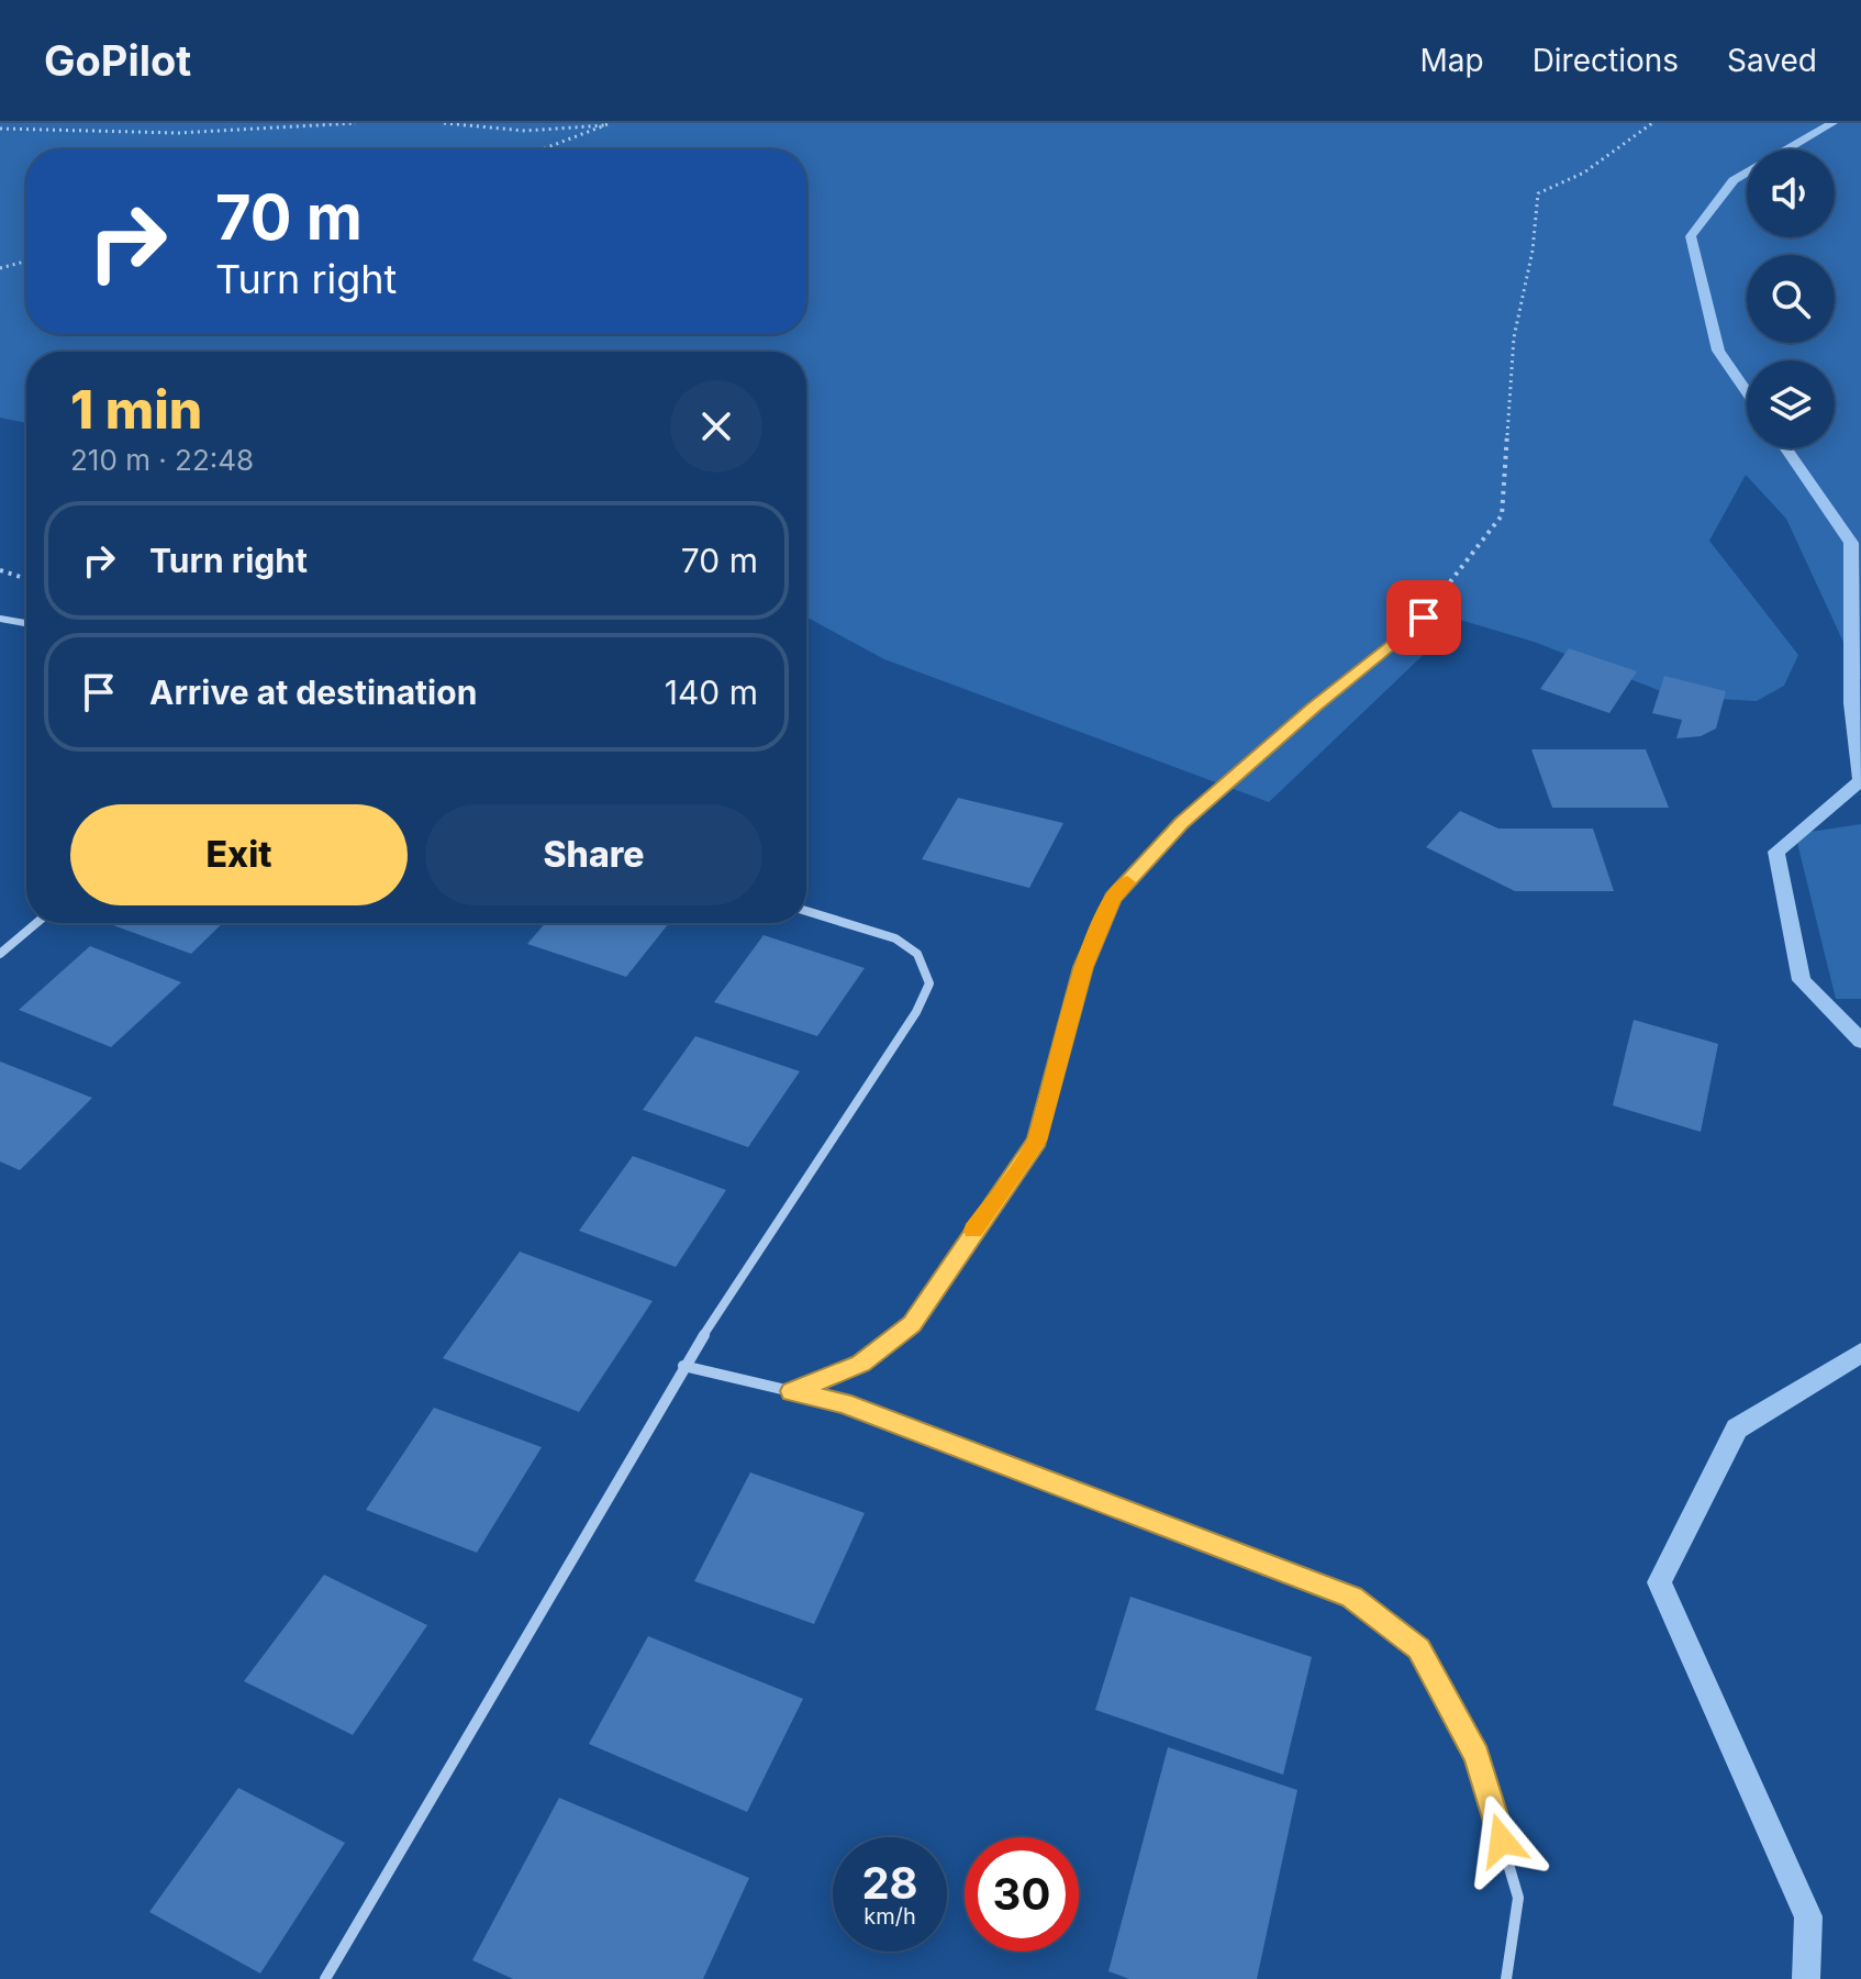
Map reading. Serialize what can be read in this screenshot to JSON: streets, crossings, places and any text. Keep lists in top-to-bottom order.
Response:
{
  "page": {
    "header": "GoPilot",
    "nav": ["Map", "Directions", "Saved"],
    "turn": ["70 m", "Turn right"],
    "heading": ["1 min", "210 m · 22:48"],
    "list": [
      {
        "name": "Turn right",
        "value": "70 m"
      },
      {
        "name": "Arrive at destination",
        "value": "140 m"
      }
    ],
    "buttons": ["Exit", "Share"],
    "speed": "28 km/h",
    "limit": "30"
  }
}
